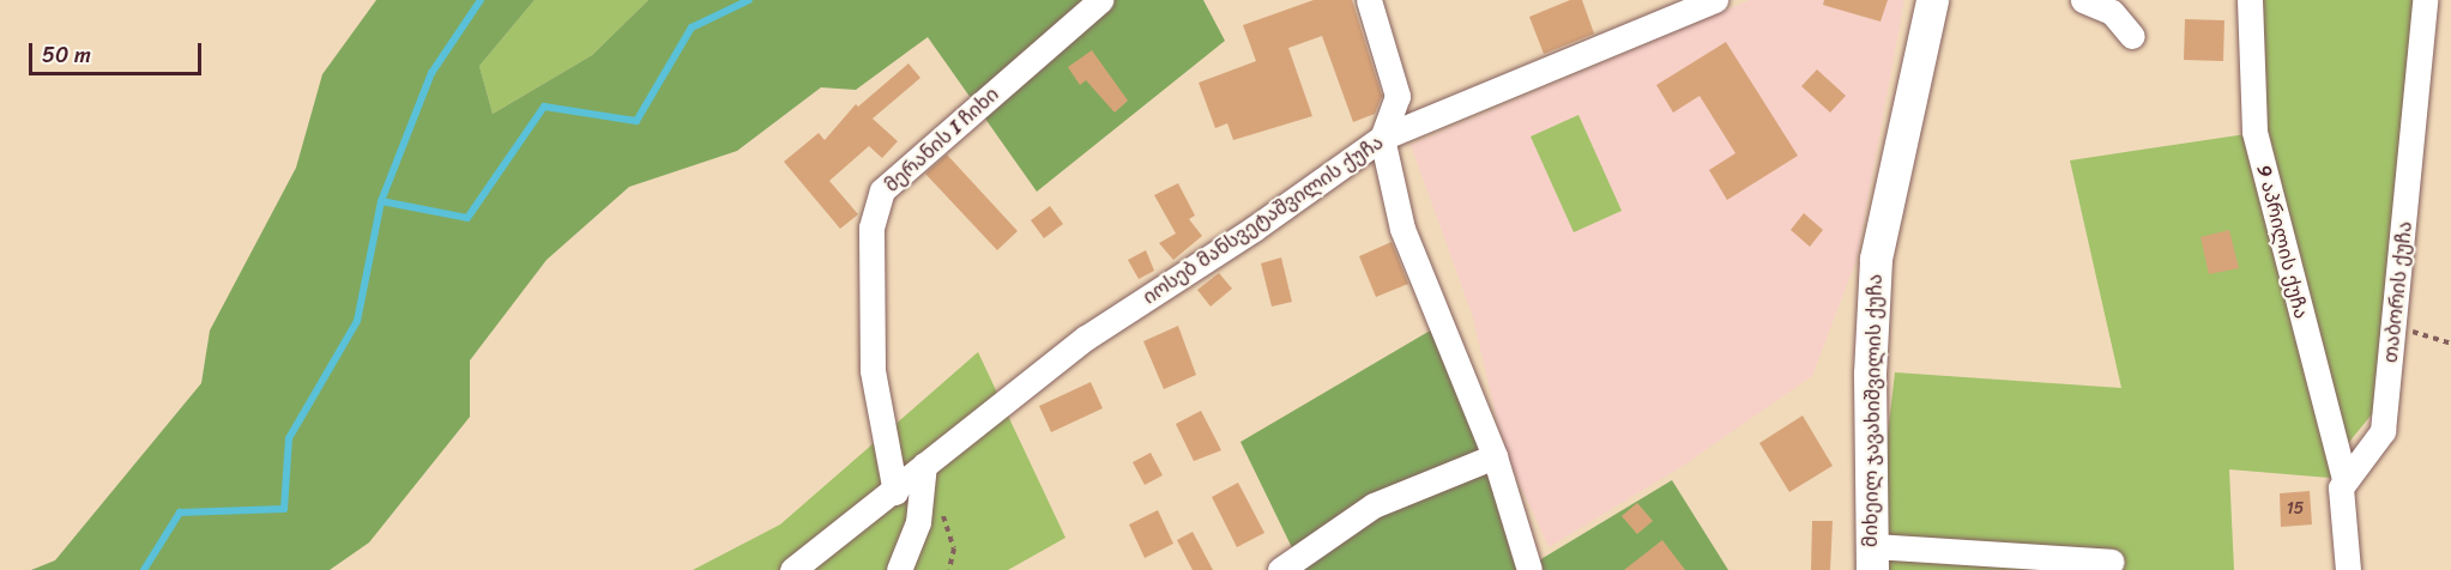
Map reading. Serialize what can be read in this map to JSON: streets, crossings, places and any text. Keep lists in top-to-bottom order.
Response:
{
  "streets": {
    "main road": ["მიხეილ ჯავახიშვილის ქუჩა"],
    "street": [
      "მერანის I ჩიხი",
      "იოსებ მანსვეტაშვილის ქუჩა",
      "9 აპრილის ქუჩა",
      "თაბორის ქუჩა"
    ]
  },
  "crossings": [
    ["მერანის I ჩიხი", "იოსებ მანსვეტაშვილის ქუჩა"],
    ["9 აპრილის ქუჩა", "თაბორის ქუჩა"]
  ],
  "house_numbers": ["15"],
  "scale_bar": "50 m"
}
